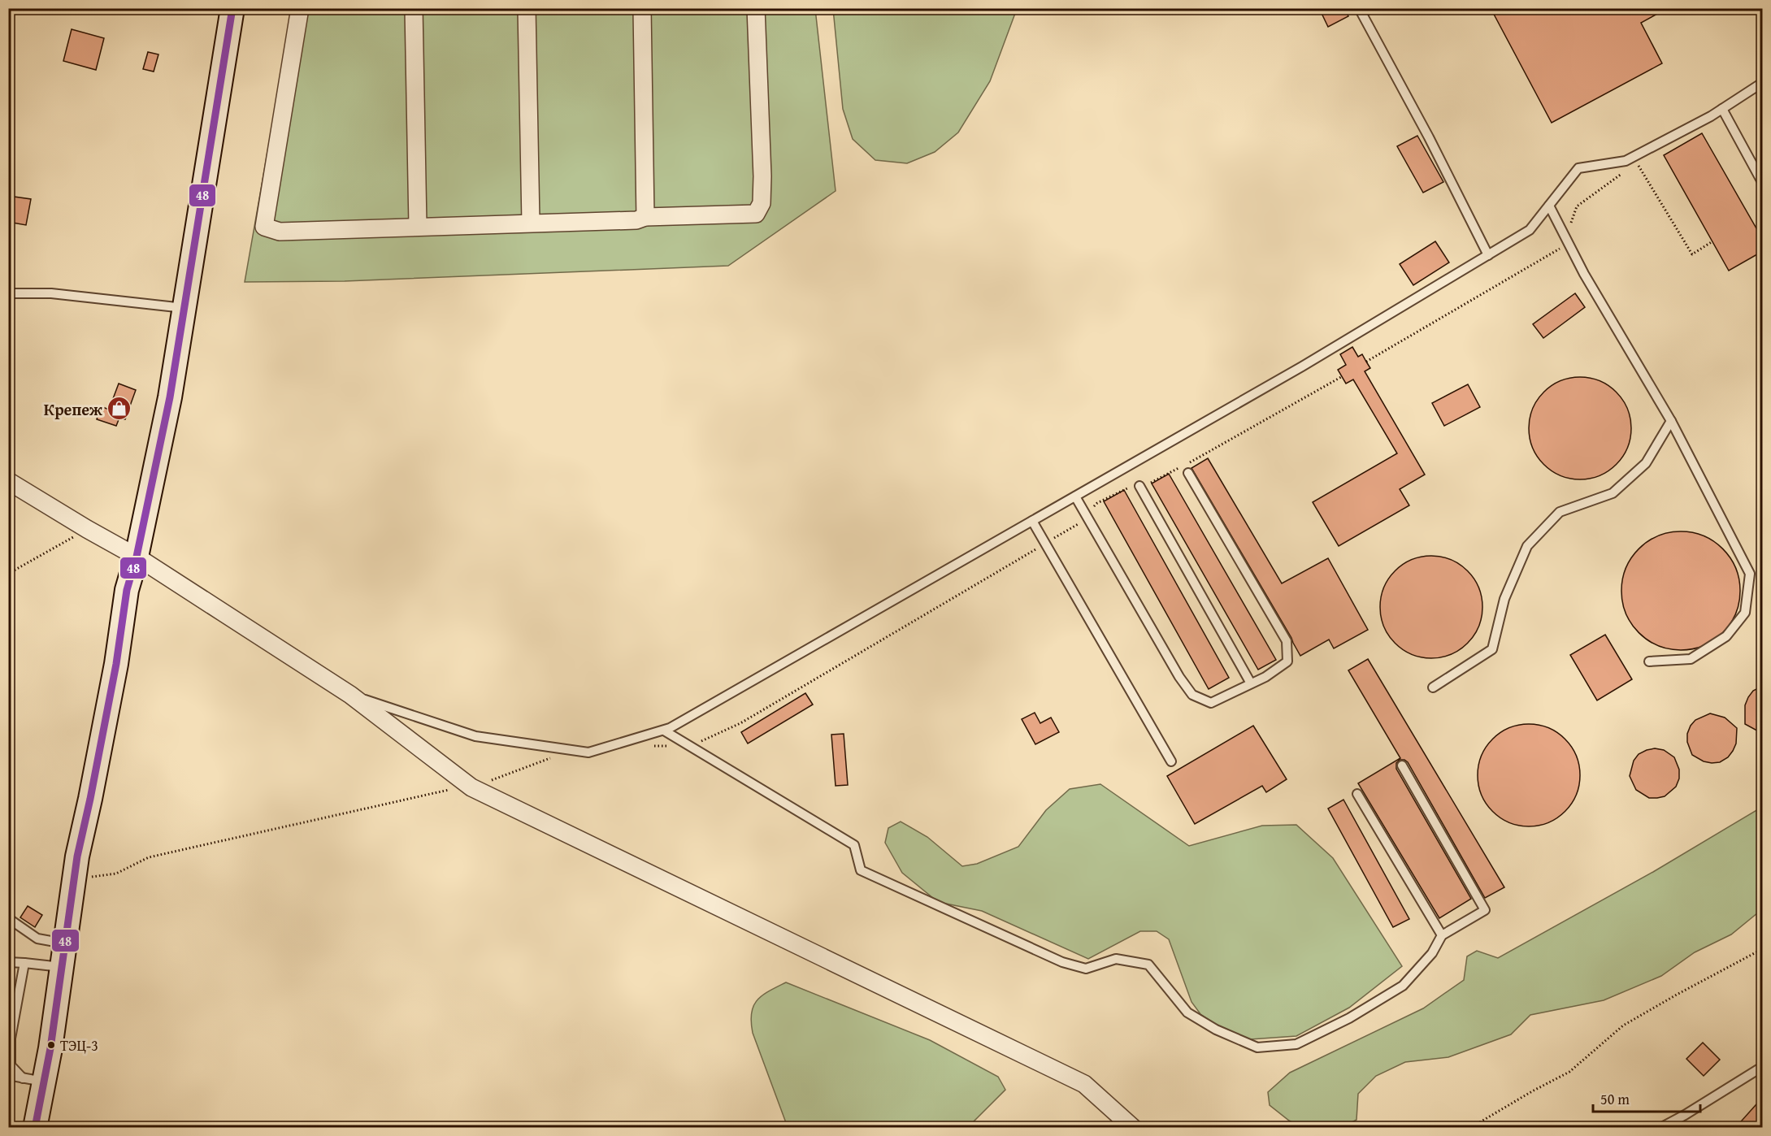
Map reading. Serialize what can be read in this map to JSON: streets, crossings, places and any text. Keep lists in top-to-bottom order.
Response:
{
  "places": {
    "shop": ["Крепеж"],
    "other": ["ТЭЦ-3"]
  },
  "lines": ["transit line 48"],
  "scale_bar": "50 m"
}
